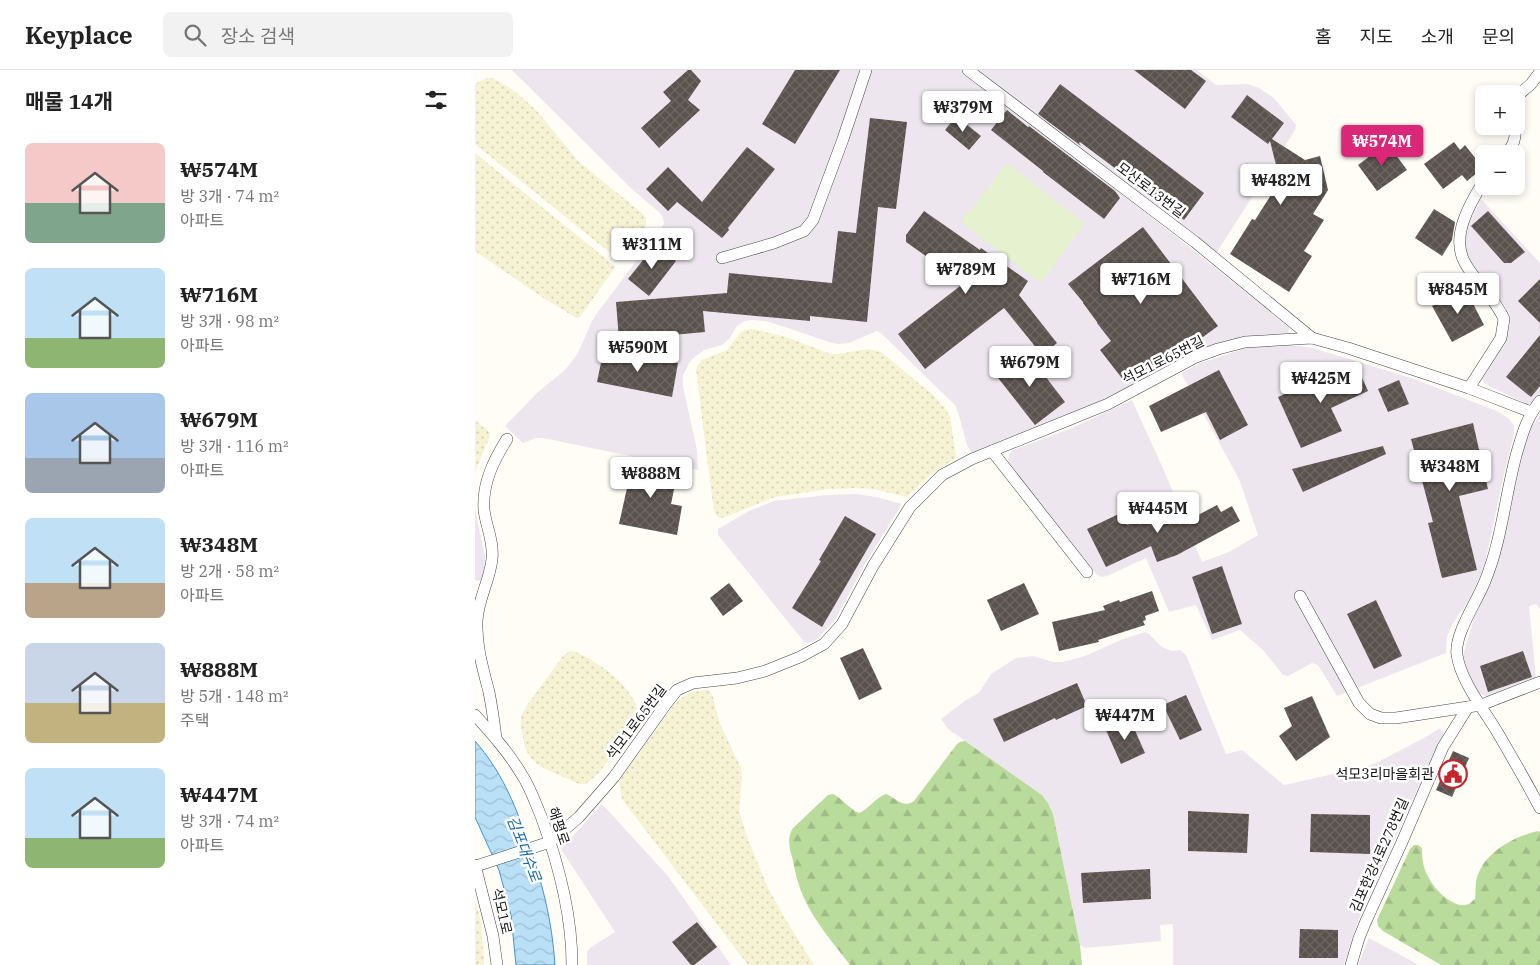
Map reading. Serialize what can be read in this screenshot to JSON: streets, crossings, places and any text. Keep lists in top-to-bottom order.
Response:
{
  "streets": {
    "lane": [
      "모산로13번길",
      "석모1로65번길",
      "해평로",
      "김포한강4로278번길",
      "석모1로"
    ]
  },
  "crossings": [
    ["모산로13번길", "석모1로65번길"],
    ["석모1로65번길", "해평로"],
    ["석모1로65번길", "석모1로"]
  ],
  "water": ["김포대수로"],
  "places": {
    "public building": ["석모3리마을회관"]
  },
  "page": {
    "header": "Keyplace",
    "search": "장소 검색",
    "nav": [
      "홈",
      "지도",
      "소개",
      "문의"
    ],
    "heading": "매물 14개",
    "map_buttons": ["+", "−"],
    "price": [
      "₩379M",
      "₩574M",
      "₩482M",
      "₩311M",
      "₩789M",
      "₩716M",
      "₩845M",
      "₩590M",
      "₩679M",
      "₩425M",
      "₩348M",
      "₩888M",
      "₩445M",
      "₩447M"
    ],
    "list": [
      {
        "name": "₩574M",
        "note": "방 3개 · 74 m² · 아파트"
      },
      {
        "name": "₩716M",
        "note": "방 3개 · 98 m² · 아파트"
      },
      {
        "name": "₩679M",
        "note": "방 3개 · 116 m² · 아파트"
      },
      {
        "name": "₩348M",
        "note": "방 2개 · 58 m² · 아파트"
      },
      {
        "name": "₩888M",
        "note": "방 5개 · 148 m² · 주택"
      },
      {
        "name": "₩447M",
        "note": "방 3개 · 74 m² · 아파트"
      }
    ]
  }
}
